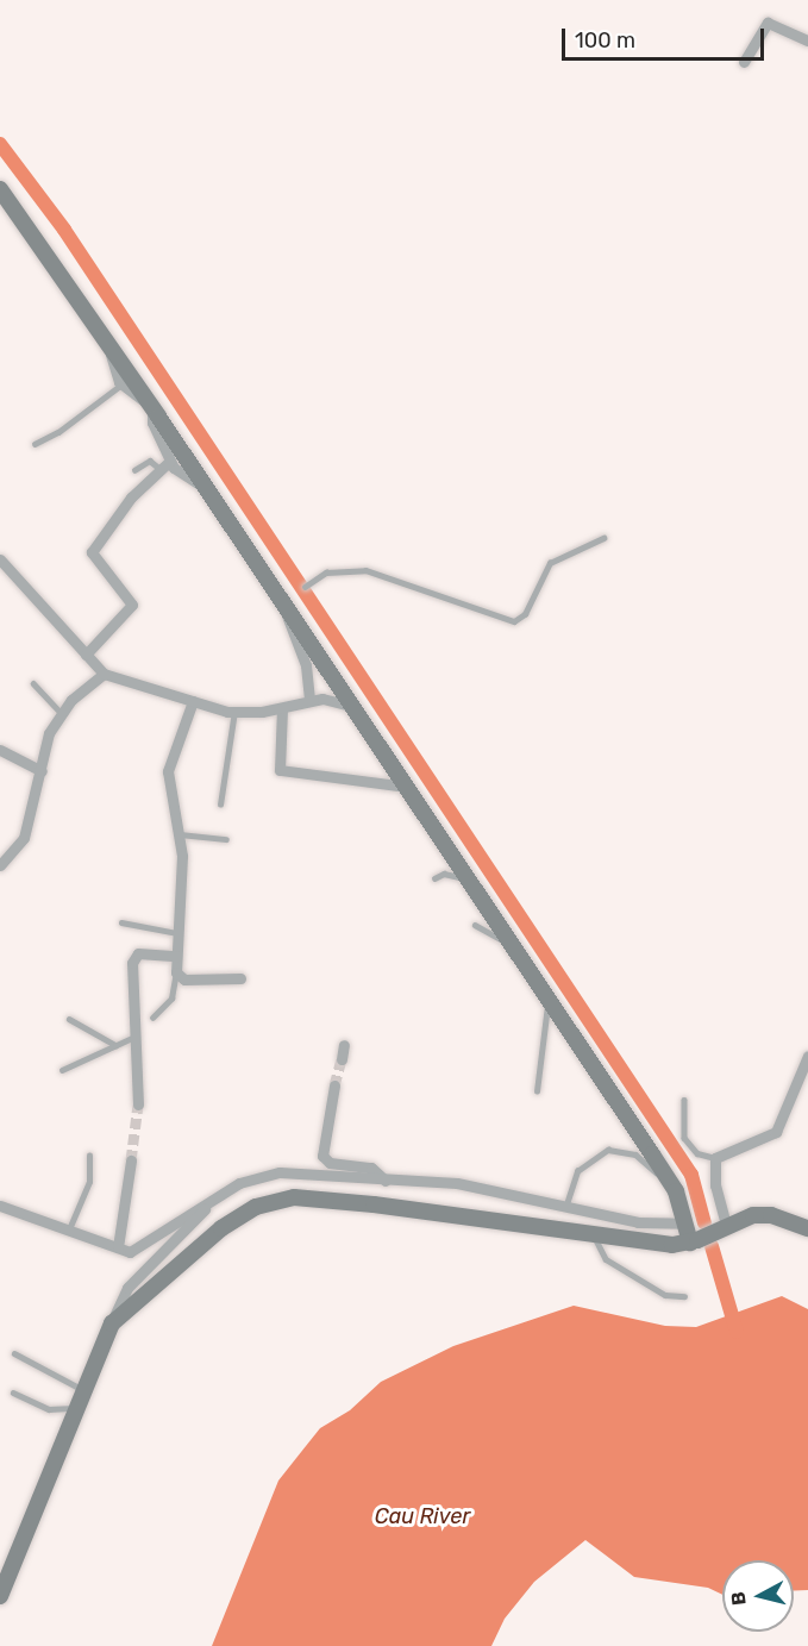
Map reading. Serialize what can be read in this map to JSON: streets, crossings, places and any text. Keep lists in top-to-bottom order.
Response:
{
  "water": ["Cau River"],
  "scale_bar": "100 m",
  "north": "left"
}
